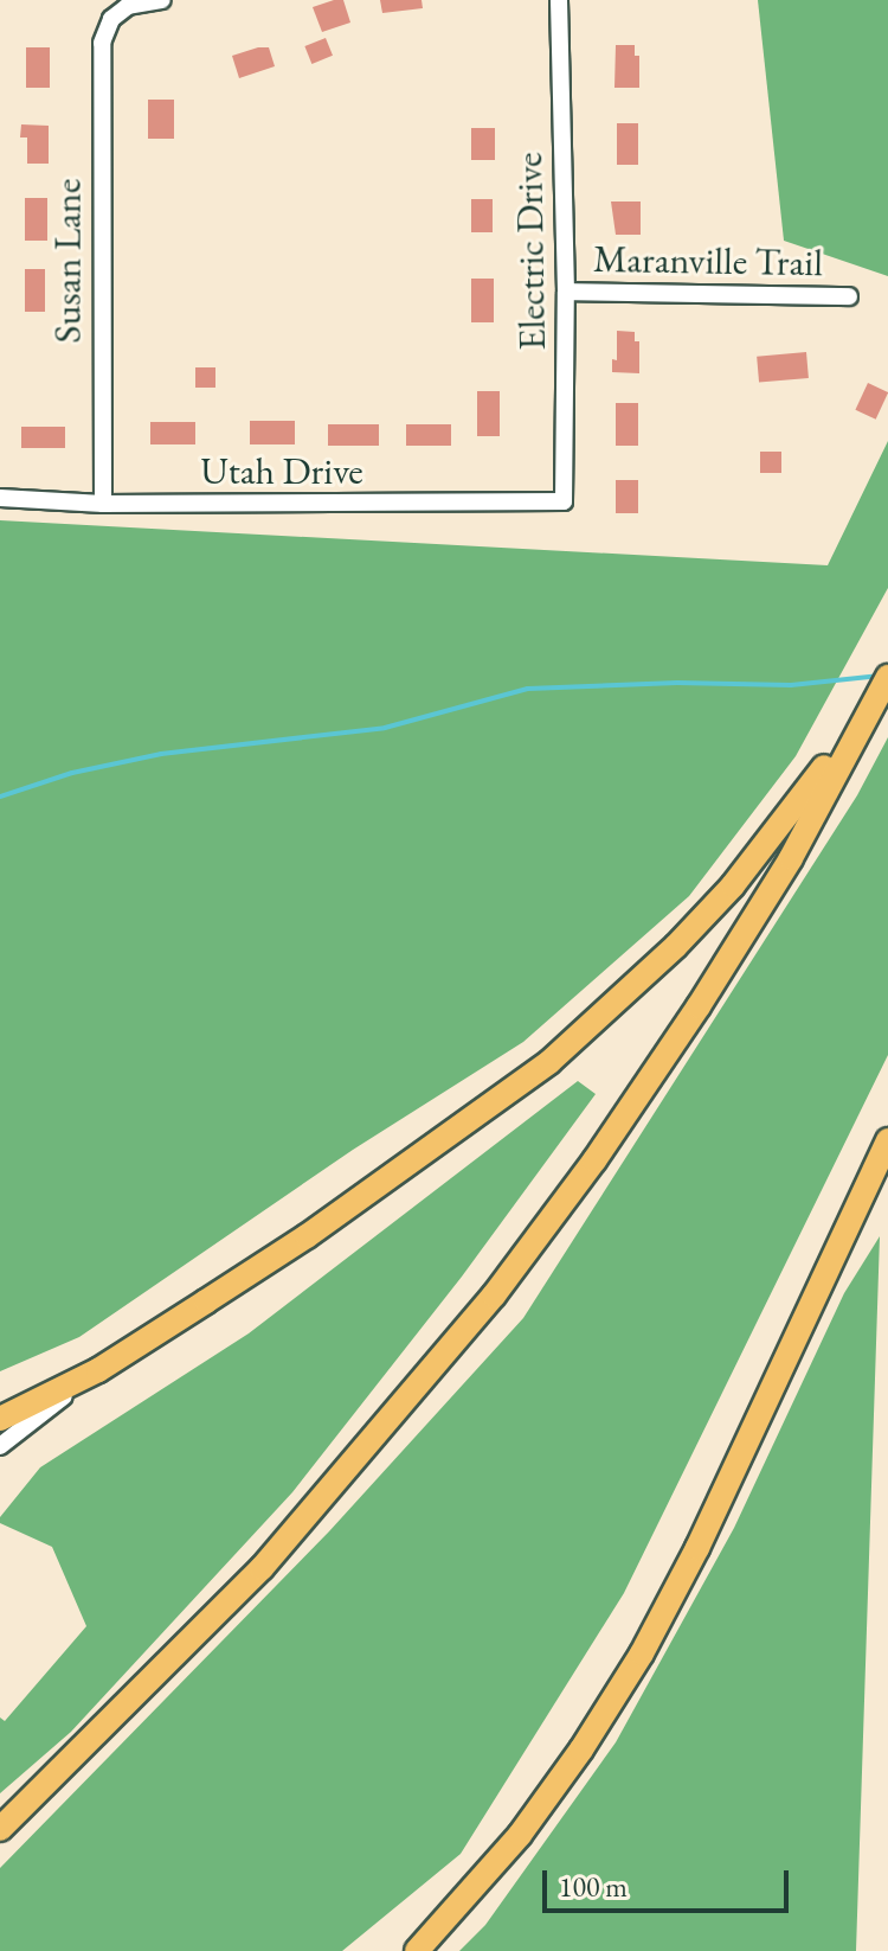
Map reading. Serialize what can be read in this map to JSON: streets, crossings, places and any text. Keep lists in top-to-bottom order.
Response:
{
  "streets": {
    "street": [
      "Electric Drive",
      "Susan Lane",
      "Maranville Trail",
      "Utah Drive"
    ]
  },
  "crossings": [
    ["Electric Drive", "Maranville Trail"],
    ["Electric Drive", "Utah Drive"],
    ["Susan Lane", "Utah Drive"]
  ],
  "scale_bar": "100 m"
}
